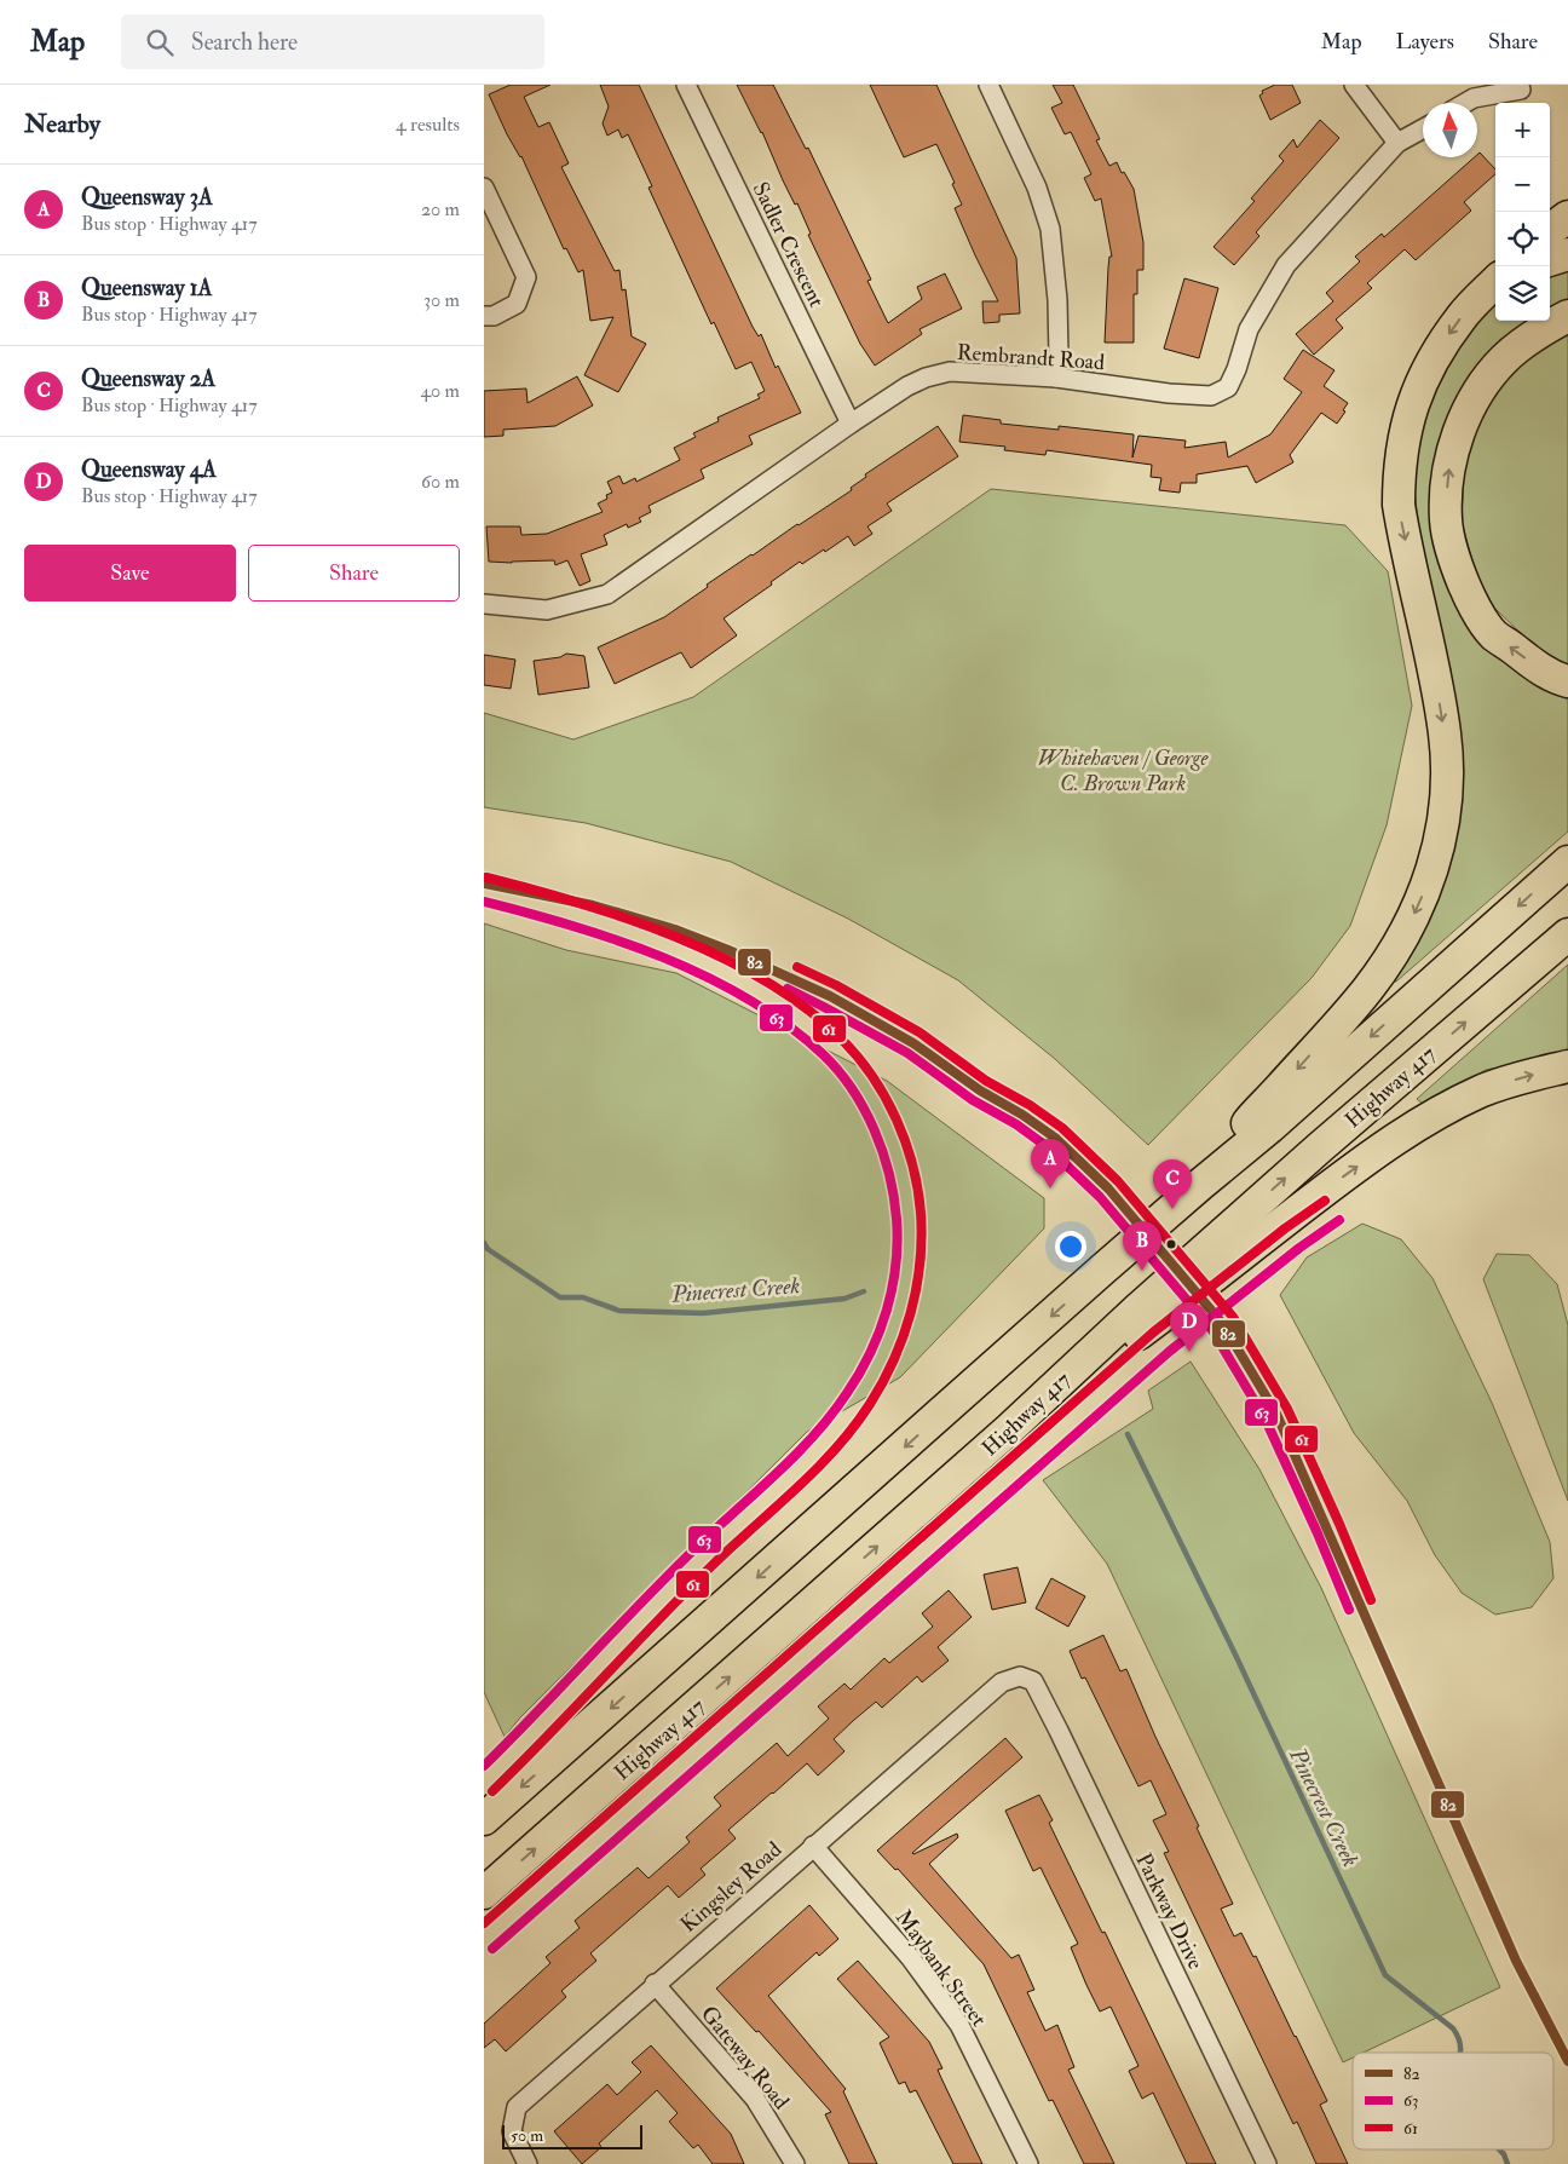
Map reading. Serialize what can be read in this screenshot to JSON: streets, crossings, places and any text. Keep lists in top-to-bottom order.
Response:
{
  "streets": {
    "highway": ["Highway 417"],
    "street": [
      "Sadler Crescent",
      "Rembrandt Road",
      "Kingsley Road",
      "Parkway Drive",
      "Maybank Street",
      "Gateway Road"
    ]
  },
  "crossings": [
    ["Sadler Crescent", "Rembrandt Road"],
    ["Kingsley Road", "Parkway Drive"],
    ["Kingsley Road", "Maybank Street"],
    ["Kingsley Road", "Gateway Road"]
  ],
  "water": ["Pinecrest Creek"],
  "parks": ["Whitehaven / George C. Brown Park"],
  "lines": ["transit line 61", "transit line 82", "transit line 63"],
  "legend": ["82", "63", "61"],
  "scale_bar": "50 m",
  "north": "top",
  "page": {
    "header": "Map",
    "search": "Search here",
    "nav": ["Map", "Layers", "Share"],
    "heading": ["Nearby", "4 results"],
    "map_buttons": ["+", "−"],
    "list": [
      {
        "mark": "A",
        "name": "Queensway 3A",
        "note": "Bus stop · Highway 417",
        "value": "20 m"
      },
      {
        "mark": "B",
        "name": "Queensway 1A",
        "note": "Bus stop · Highway 417",
        "value": "30 m"
      },
      {
        "mark": "C",
        "name": "Queensway 2A",
        "note": "Bus stop · Highway 417",
        "value": "40 m"
      },
      {
        "mark": "D",
        "name": "Queensway 4A",
        "note": "Bus stop · Highway 417",
        "value": "60 m"
      }
    ],
    "buttons": ["Save", "Share"],
    "pins": [
      "A",
      "C",
      "B",
      "D"
    ],
    "scale": "50 m"
  }
}
